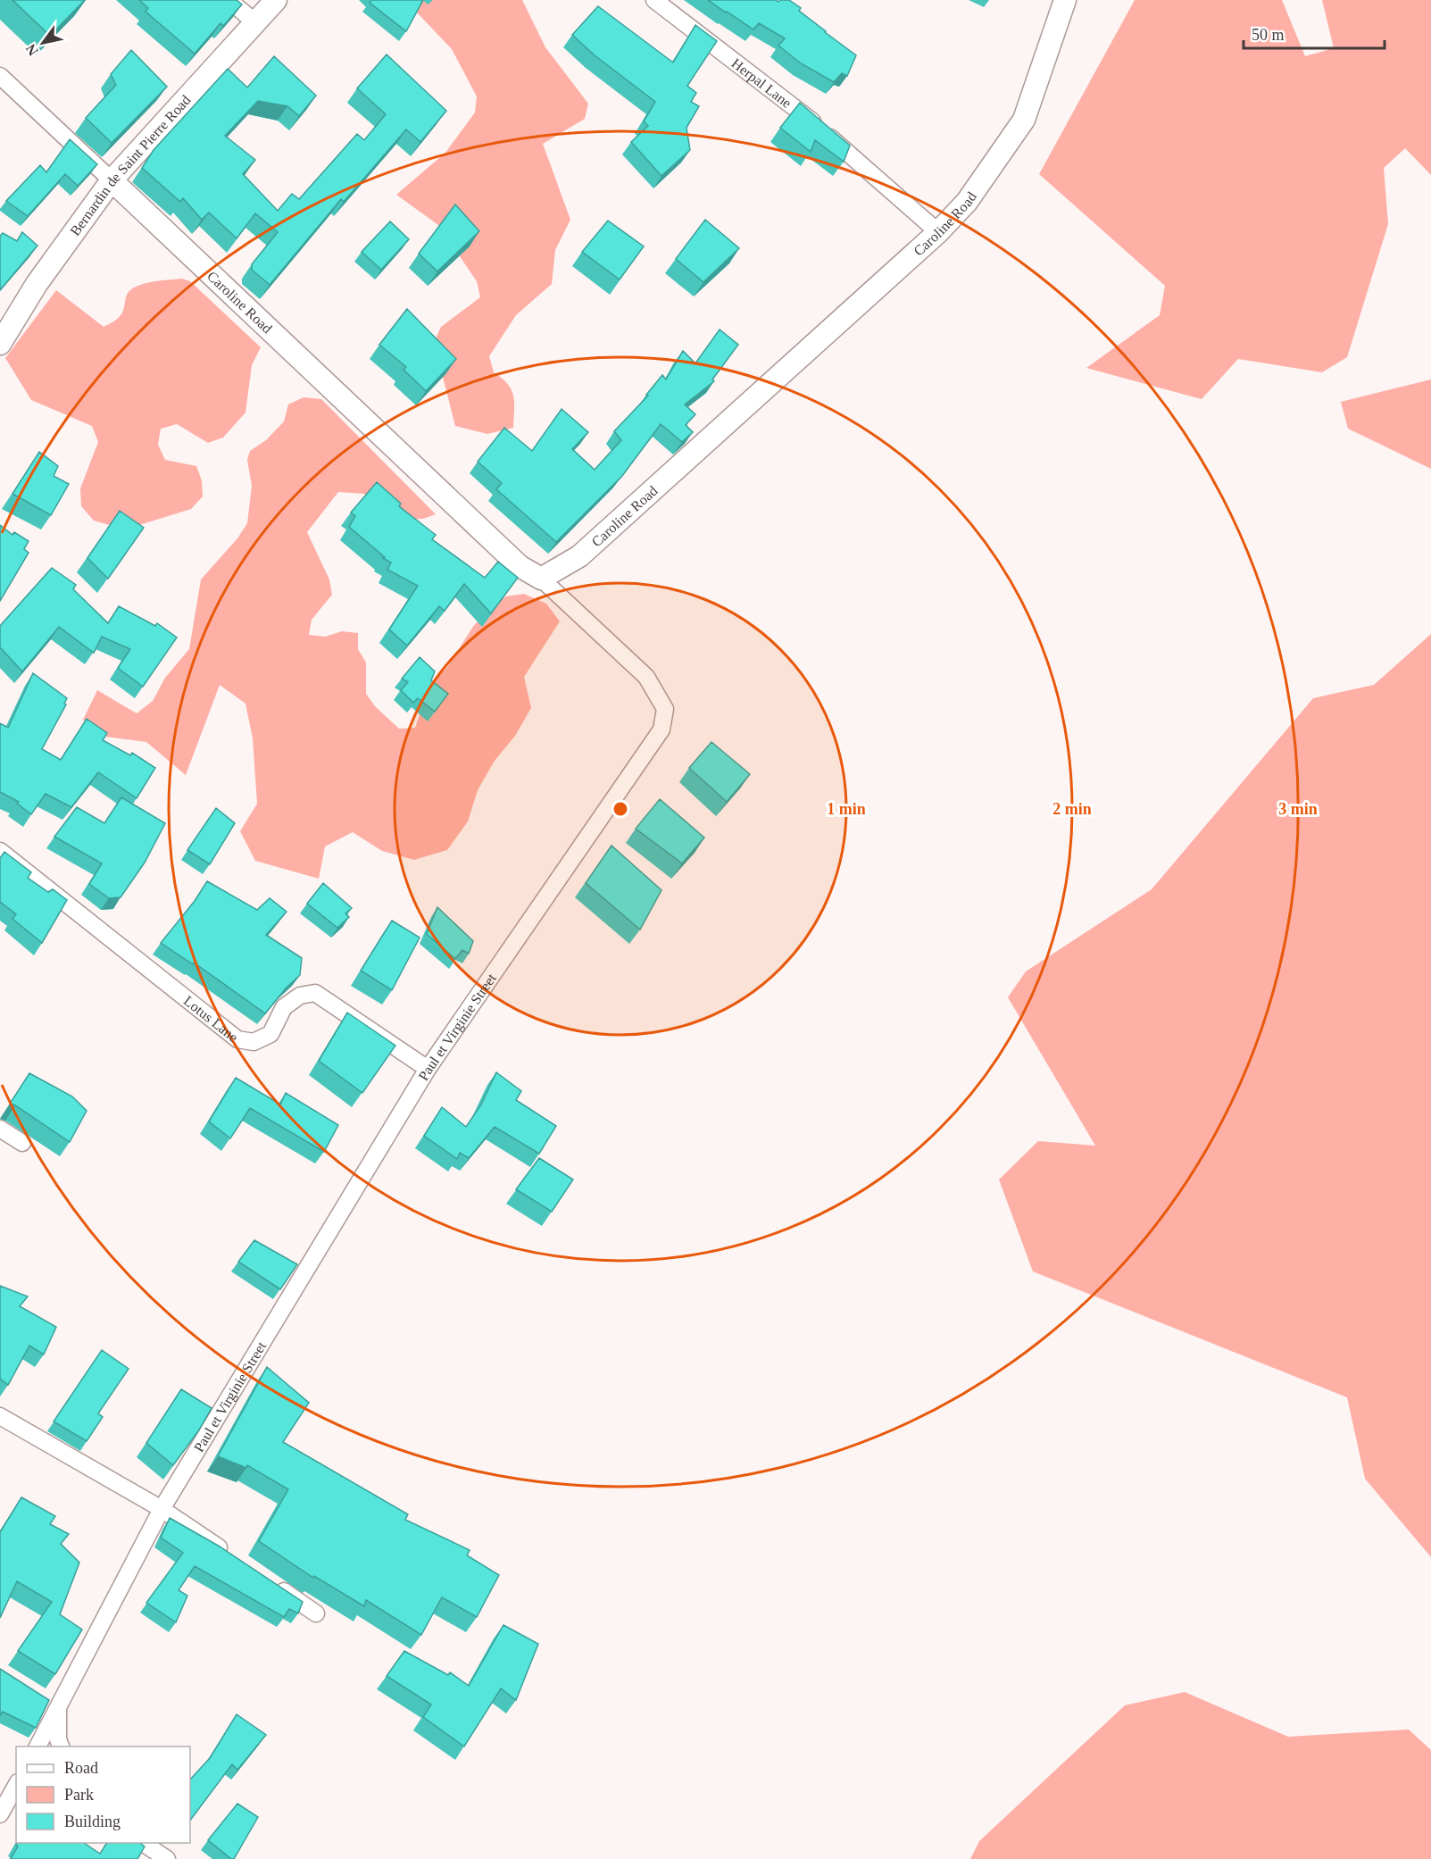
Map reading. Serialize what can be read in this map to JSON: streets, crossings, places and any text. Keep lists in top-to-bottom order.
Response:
{
  "streets": {
    "main road": ["Bernardin de Saint Pierre Road", "Caroline Road"],
    "street": ["Herpal Lane", "Lotus Lane", "Paul et Virginie Street"]
  },
  "crossings": [
    ["Herpal Lane", "Caroline Road"],
    ["Bernardin de Saint Pierre Road", "Caroline Road"],
    ["Caroline Road", "Paul et Virginie Street"],
    ["Lotus Lane", "Paul et Virginie Street"]
  ],
  "legend": ["Road", "Park", "Building"],
  "scale_bar": "50 m",
  "north": "bottom left",
  "rings": ["1 min", "2 min", "3 min"]
}
